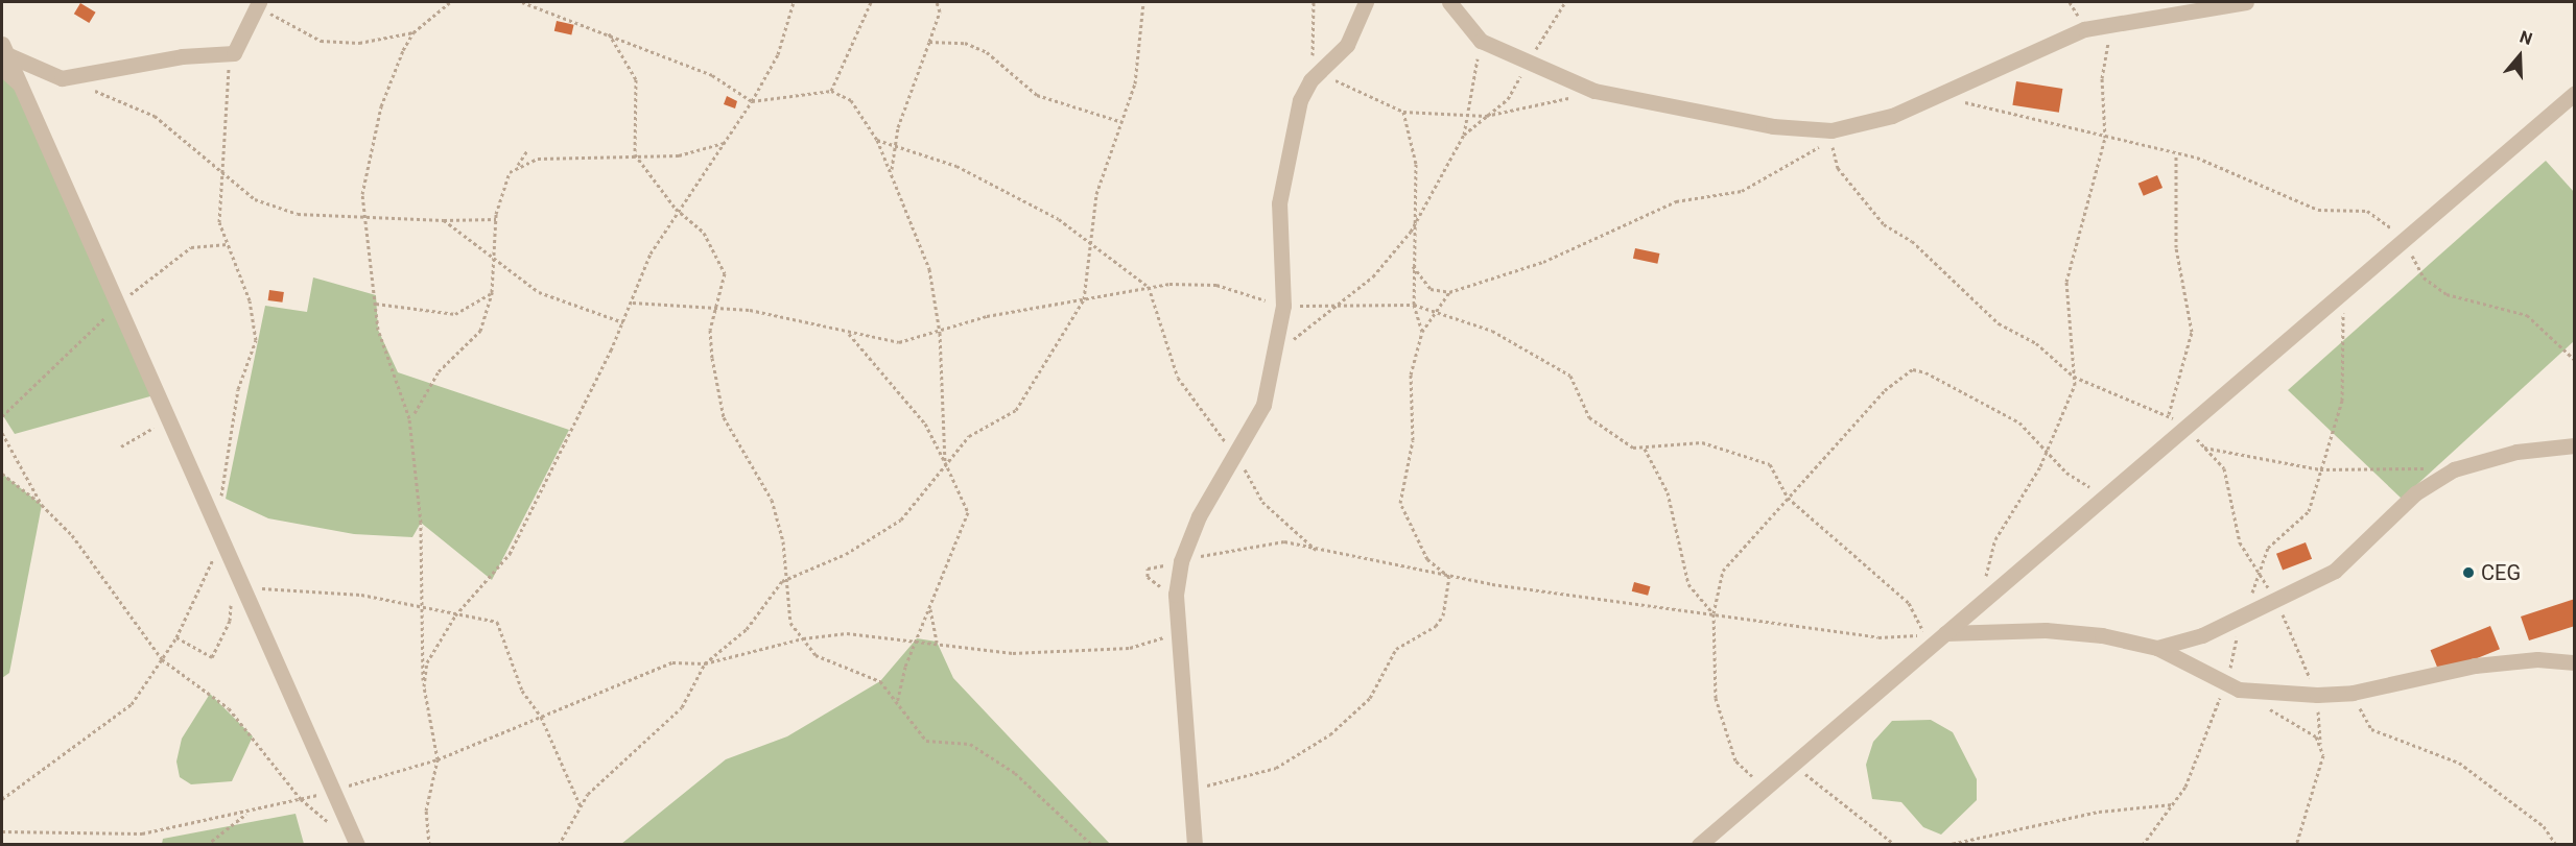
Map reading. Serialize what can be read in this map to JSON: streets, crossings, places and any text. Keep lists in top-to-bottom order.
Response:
{
  "places": ["CEG"],
  "north": "top"
}
